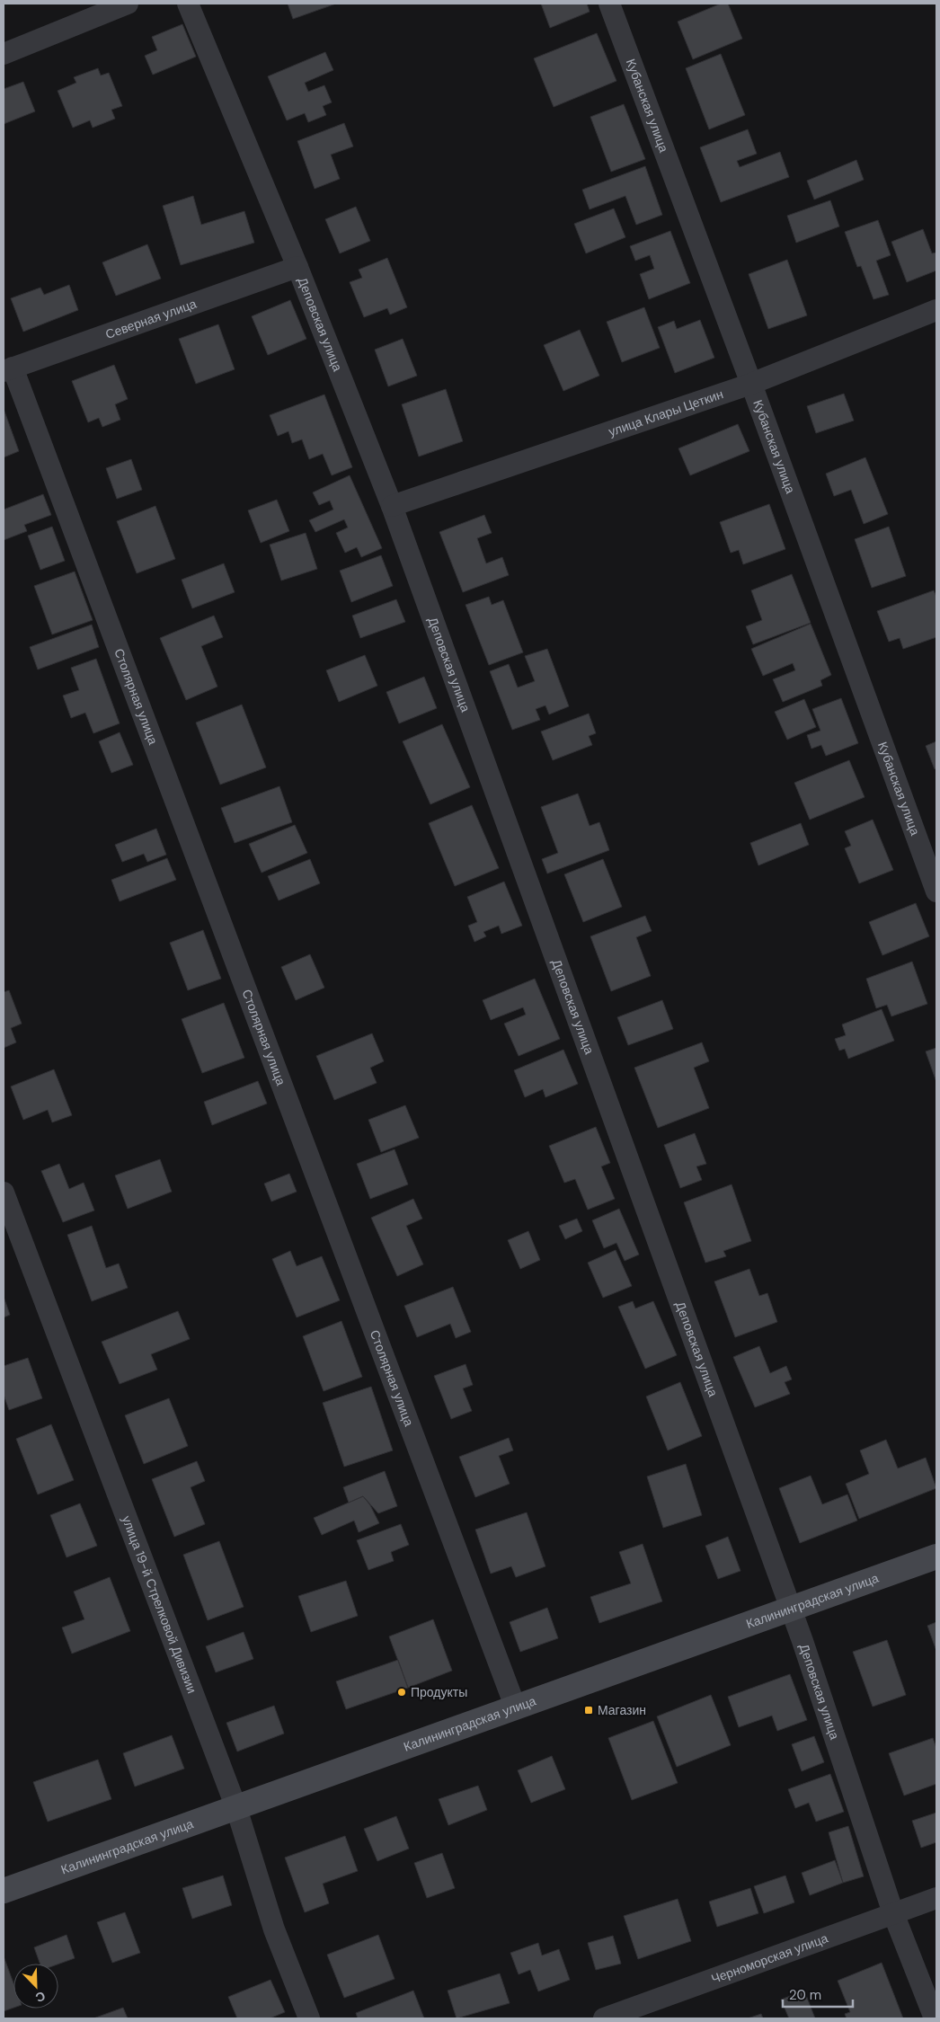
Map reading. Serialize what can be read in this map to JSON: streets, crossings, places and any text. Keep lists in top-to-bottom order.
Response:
{
  "streets": {
    "main road": ["Калининградская улица"],
    "street": [
      "Кубанская улица",
      "Северная улица",
      "Деповская улица",
      "улица Клары Цеткин",
      "Столярная улица",
      "улица 19-й Стрелковой Дивизии",
      "Черноморская улица"
    ]
  },
  "crossings": [
    ["Кубанская улица", "улица Клары Цеткин"],
    ["Северная улица", "Деповская улица"],
    ["Северная улица", "Столярная улица"],
    ["Деповская улица", "улица Клары Цеткин"],
    ["Деповская улица", "Калининградская улица"],
    ["Деповская улица", "Черноморская улица"],
    ["Столярная улица", "Калининградская улица"],
    ["Калининградская улица", "улица 19-й Стрелковой Дивизии"]
  ],
  "places": {
    "other": ["Продукты"],
    "transit": ["Магазин"]
  },
  "scale_bar": "20 m",
  "north": "bottom right"
}
